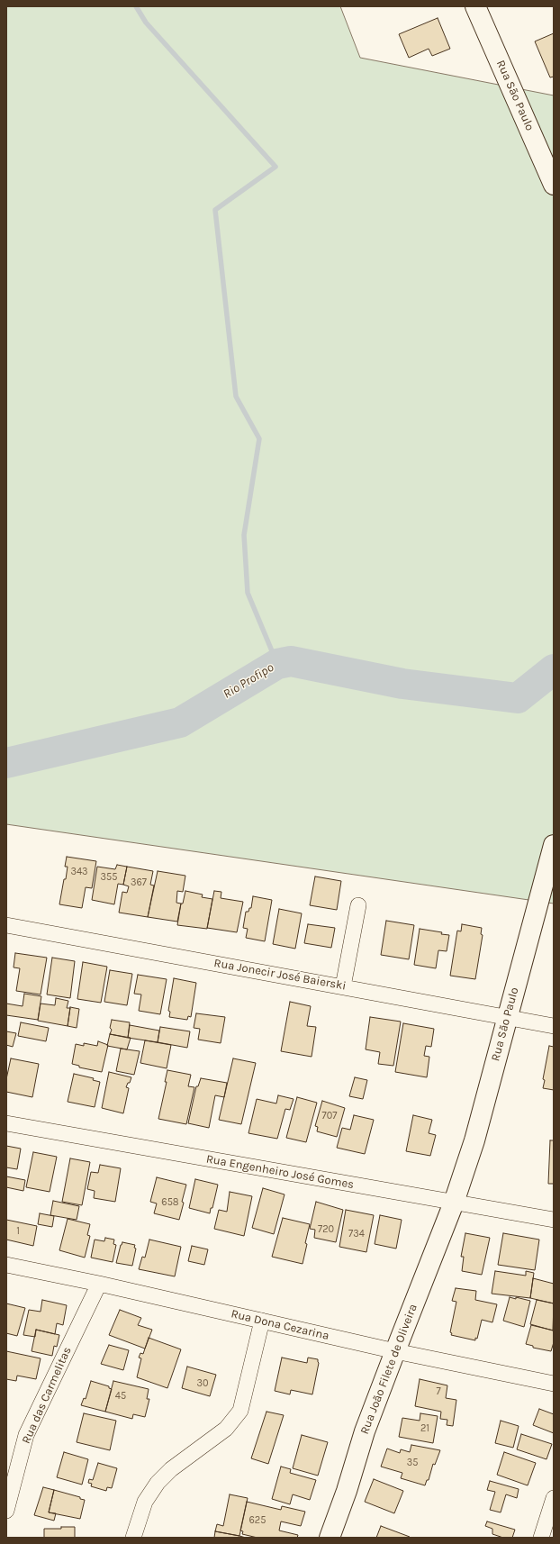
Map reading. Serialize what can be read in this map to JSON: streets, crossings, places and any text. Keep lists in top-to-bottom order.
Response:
{
  "streets": {
    "main road": ["Rua São Paulo", "Rua João Filete de Oliveira"],
    "street": [
      "Rua Jonecir José Baierski",
      "Rua Engenheiro José Gomes",
      "Rua Dona Cezarina",
      "Rua das Carmelitas"
    ]
  },
  "crossings": [
    ["Rua São Paulo", "Rua Jonecir José Baierski"],
    ["Rua São Paulo", "Rua Engenheiro José Gomes"],
    ["Rua São Paulo", "Rua João Filete de Oliveira"],
    ["Rua Engenheiro José Gomes", "Rua João Filete de Oliveira"],
    ["Rua Dona Cezarina", "Rua João Filete de Oliveira"],
    ["Rua Dona Cezarina", "Rua das Carmelitas"]
  ],
  "water": ["Rio Profipo"],
  "house_numbers": [
    "343",
    "355",
    "367",
    "707",
    "658",
    "720",
    "1",
    "734",
    "30",
    "7",
    "45",
    "21",
    "35",
    "625"
  ]
}
